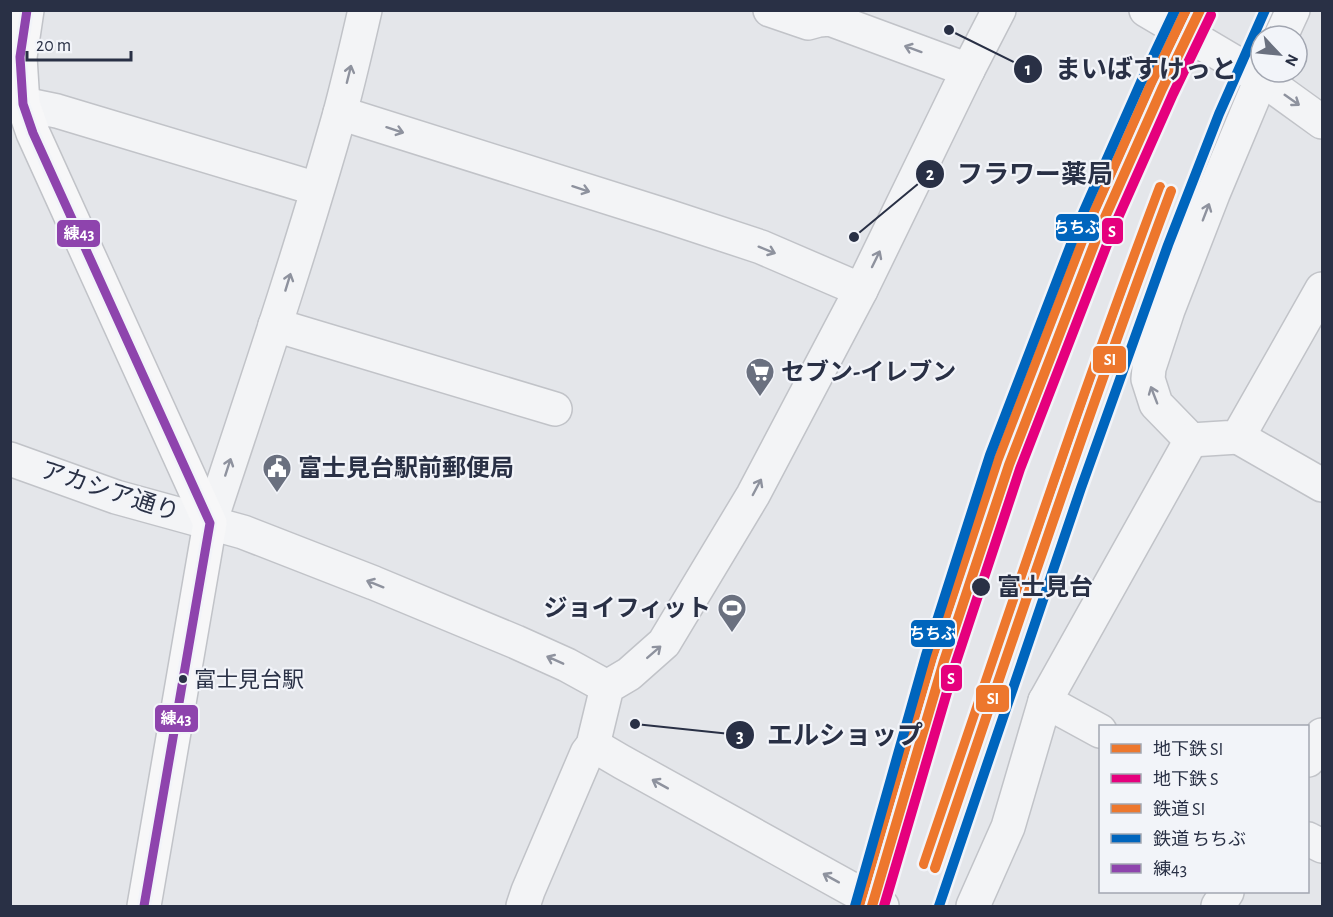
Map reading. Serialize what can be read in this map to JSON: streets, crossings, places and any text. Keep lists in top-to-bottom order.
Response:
{
  "streets": {
    "street": ["アカシア通り"]
  },
  "places": {
    "other": [
      "まいばすけっと",
      "フラワー薬局",
      "富士見台",
      "富士見台駅",
      "エルショップ"
    ],
    "supermarket": ["セブン-イレブン"],
    "public building": ["富士見台駅前郵便局"],
    "sports": ["ジョイフィット"]
  },
  "lines": [
    "metro line SI",
    "rail line SI",
    "rail line ちちぶ",
    "transit line 練43",
    "metro line S"
  ],
  "legend": [
    "地下鉄 SI",
    "地下鉄 S",
    "鉄道 SI",
    "鉄道 ちちぶ",
    "練43"
  ],
  "scale_bar": "20 m",
  "north": "bottom right"
}
